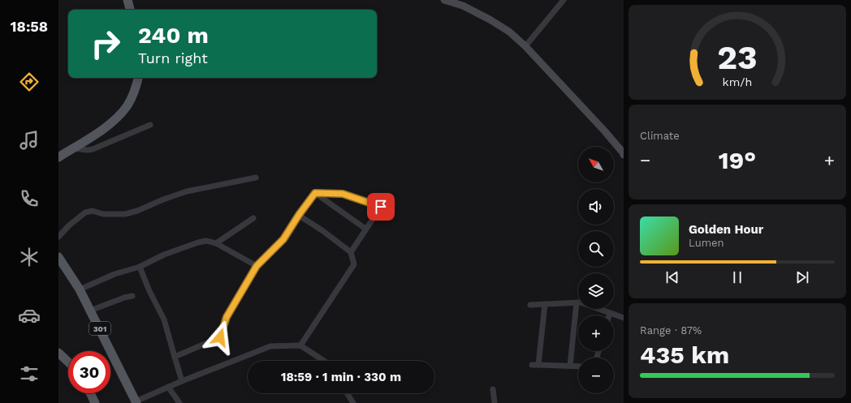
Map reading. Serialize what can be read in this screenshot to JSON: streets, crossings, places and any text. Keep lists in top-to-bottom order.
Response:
{
  "streets": {
    "main road": ["301"]
  },
  "north": "top left",
  "page": {
    "tabs": "18:58",
    "turn": ["240 m", "Turn right"],
    "tile": [
      "Climate",
      ["Range · 87%", "435 km"]
    ],
    "map_buttons": ["+", "−"],
    "heat": ["−", "19°", "+"],
    "song": ["Golden Hour", "Lumen"],
    "limit": "30",
    "trip": "18:59 · 1 min · 330 m",
    "gauge": ["23", "km/h"]
  }
}
